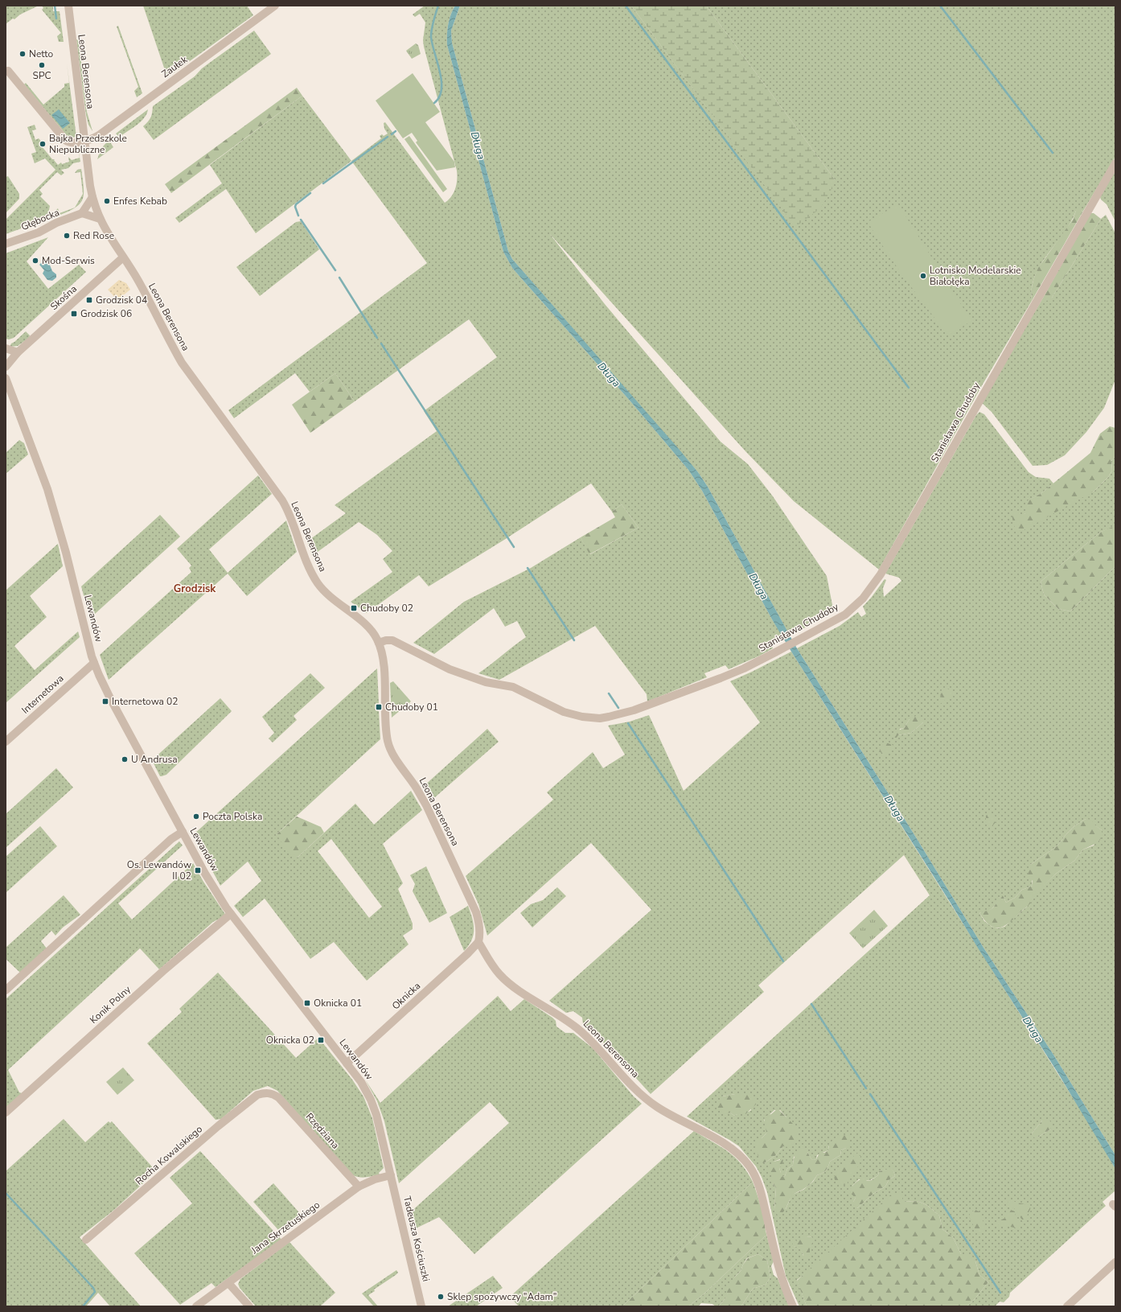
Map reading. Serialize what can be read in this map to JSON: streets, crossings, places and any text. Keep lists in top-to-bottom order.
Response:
{
  "streets": {
    "street": [
      "Zaułek",
      "Leona Berensona",
      "Głębocka",
      "Skośna",
      "Stanisława Chudoby",
      "Lewandów",
      "Internetowa",
      "Oknicka",
      "Konik Polny",
      "Rzędziana",
      "Rocha Kowalskiego",
      "Jana Skrzetuskiego",
      "Tadeusza Kościuszki"
    ]
  },
  "crossings": [
    ["Zaułek", "Leona Berensona"],
    ["Leona Berensona", "Skośna"],
    ["Leona Berensona", "Stanisława Chudoby"],
    ["Leona Berensona", "Oknicka"],
    ["Lewandów", "Internetowa"],
    ["Lewandów", "Oknicka"],
    ["Lewandów", "Konik Polny"],
    ["Lewandów", "Jana Skrzetuskiego"],
    ["Lewandów", "Tadeusza Kościuszki"],
    ["Rzędziana", "Rocha Kowalskiego"],
    ["Rzędziana", "Jana Skrzetuskiego"],
    ["Jana Skrzetuskiego", "Tadeusza Kościuszki"]
  ],
  "districts": ["Grodzisk"],
  "water": ["Długa"],
  "places": {
    "other": [
      "Netto",
      "SPC",
      "Bajka Przedszkole Niepubliczne",
      "Enfes Kebab",
      "Red Rose",
      "Mod-Serwis",
      "Lotnisko Modelarskie Białołęka",
      "U Andrusa",
      "Poczta Polska",
      "Sklep spożywczy \"Adam\""
    ],
    "transit": [
      "Grodzisk 04",
      "Grodzisk 06",
      "Chudoby 02",
      "Internetowa 02",
      "Chudoby 01",
      "Os. Lewandów II 02",
      "Oknicka 01",
      "Oknicka 02"
    ]
  }
}
